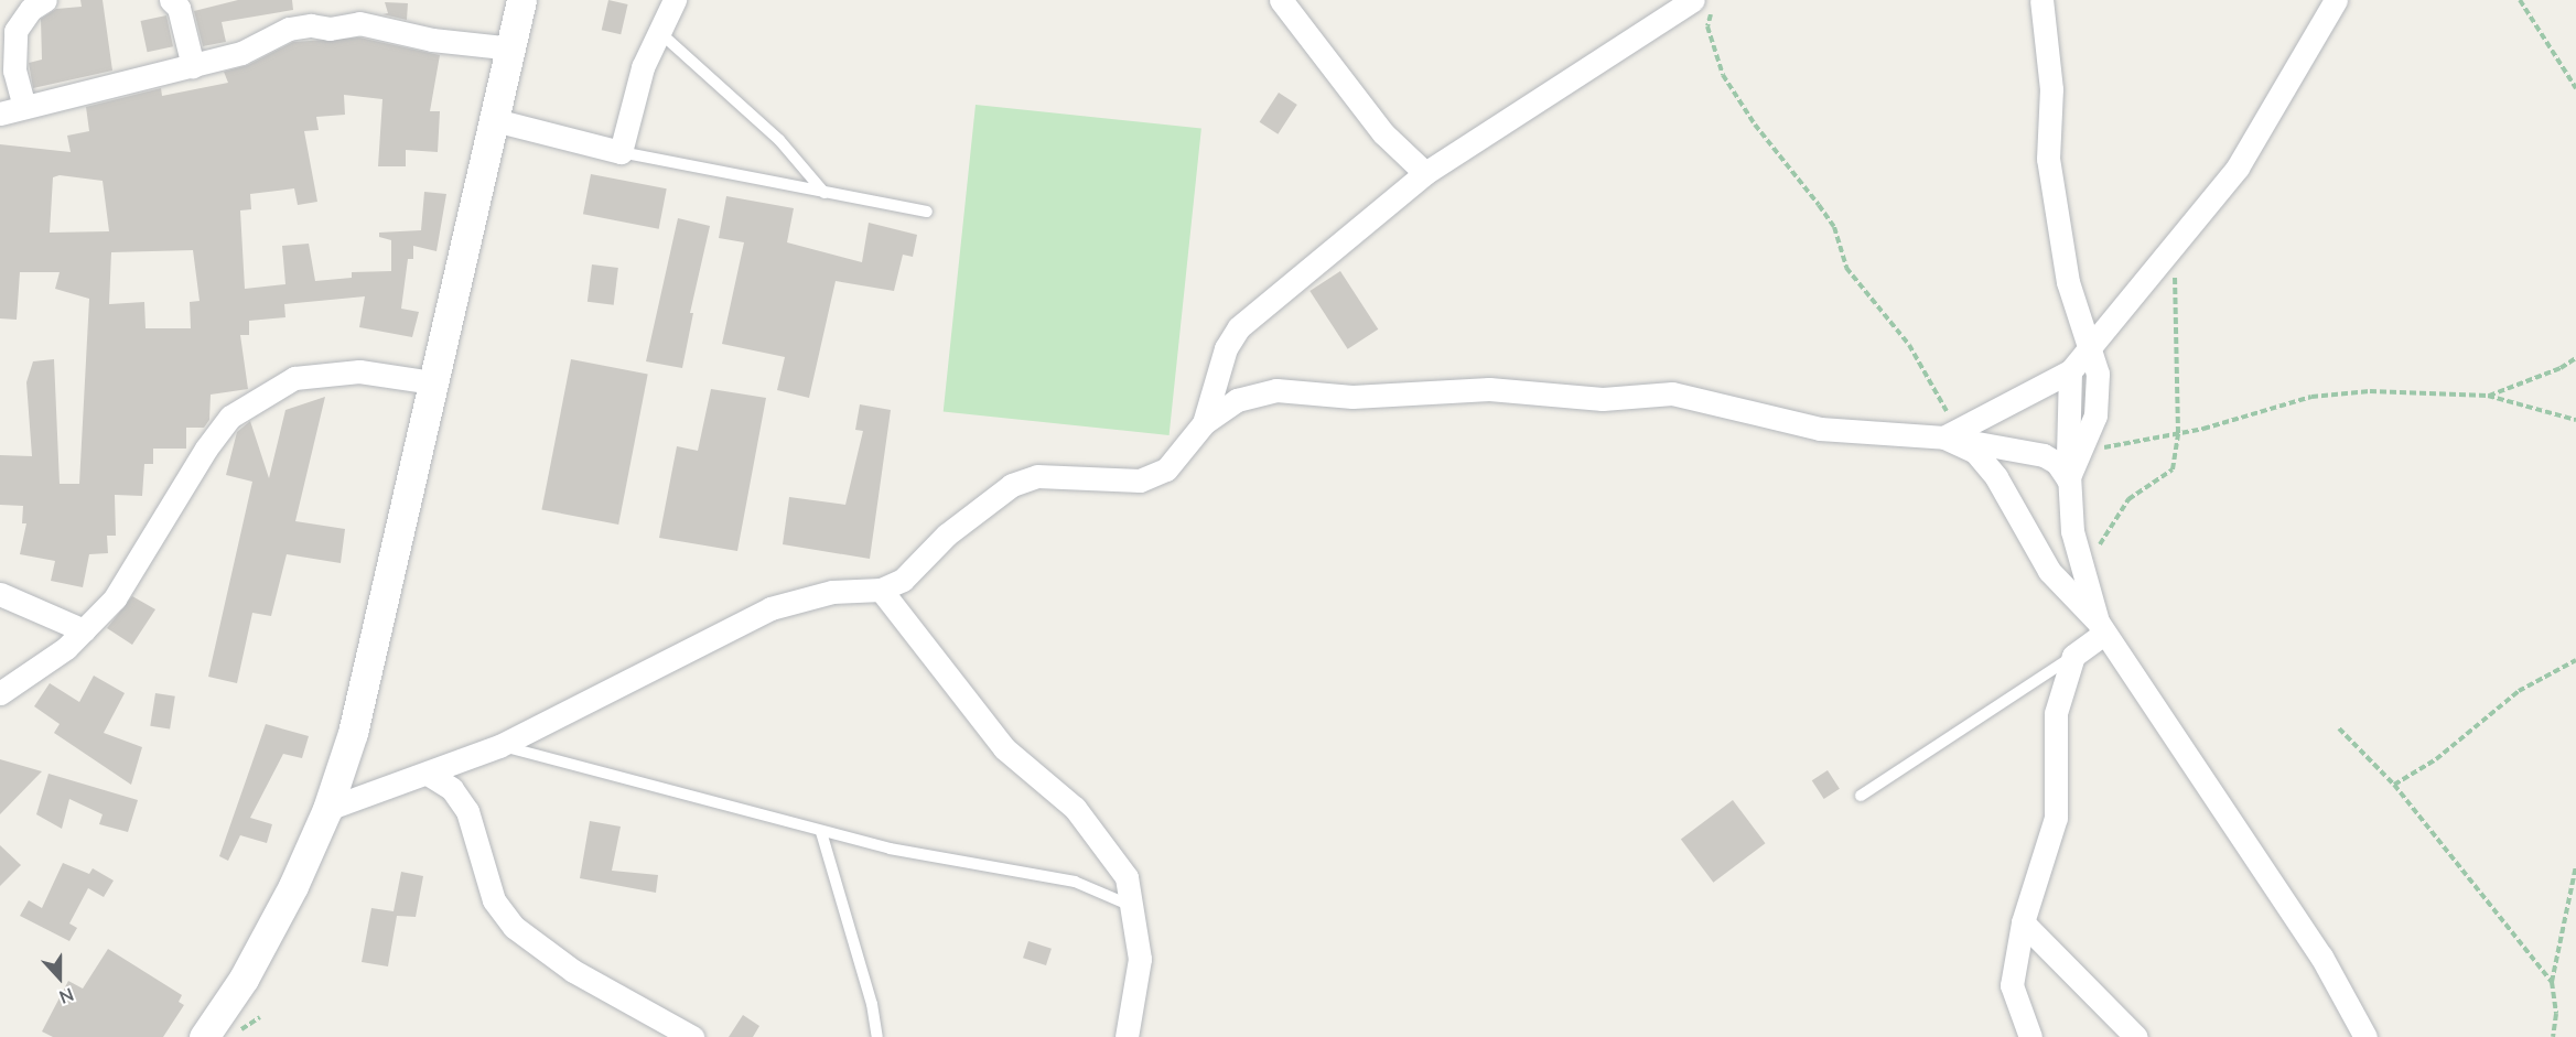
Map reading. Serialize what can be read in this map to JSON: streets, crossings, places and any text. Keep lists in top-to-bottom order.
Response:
{
  "north": "bottom"
}
